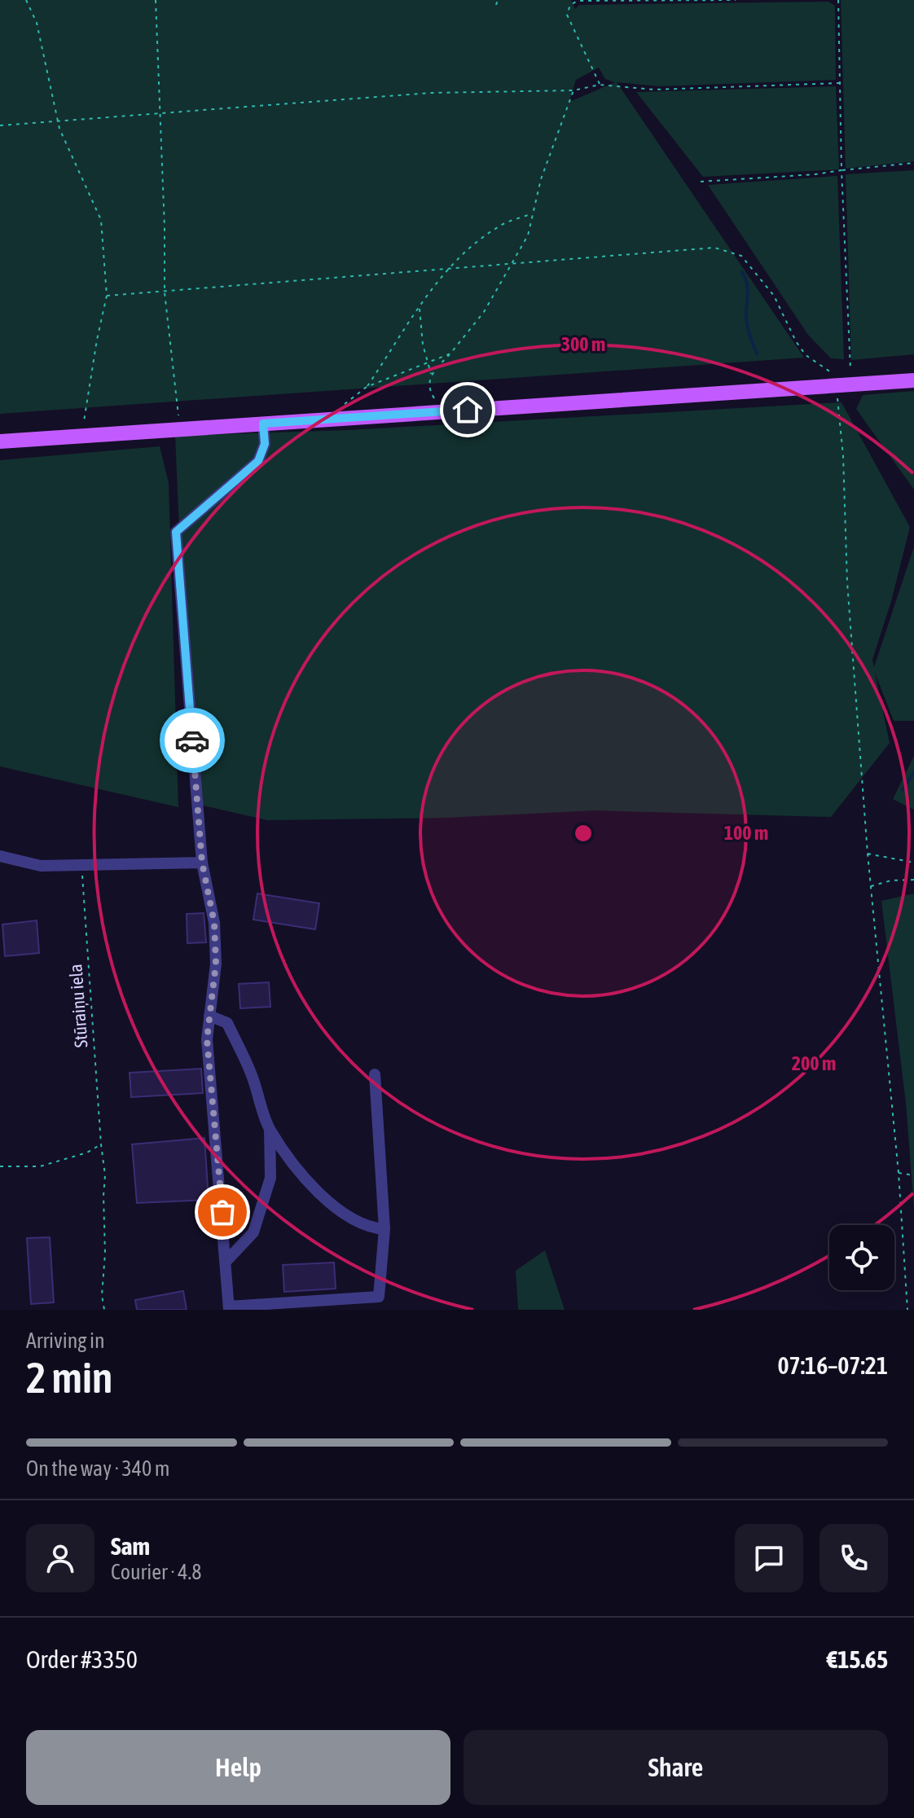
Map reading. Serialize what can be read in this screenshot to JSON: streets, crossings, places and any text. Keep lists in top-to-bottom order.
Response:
{
  "streets": {
    "path": ["Stūraiņu iela"]
  },
  "page": {
    "heading": ["2 min", "Arriving in", "07:16–07:21"],
    "panel": [
      "Sam",
      "Courier · 4.8",
      "Order #3350",
      "€15.65"
    ],
    "bar": "On the way · 340 m",
    "buttons": ["Help", "Share"]
  },
  "rings": ["300 m", "100 m", "200 m"]
}
